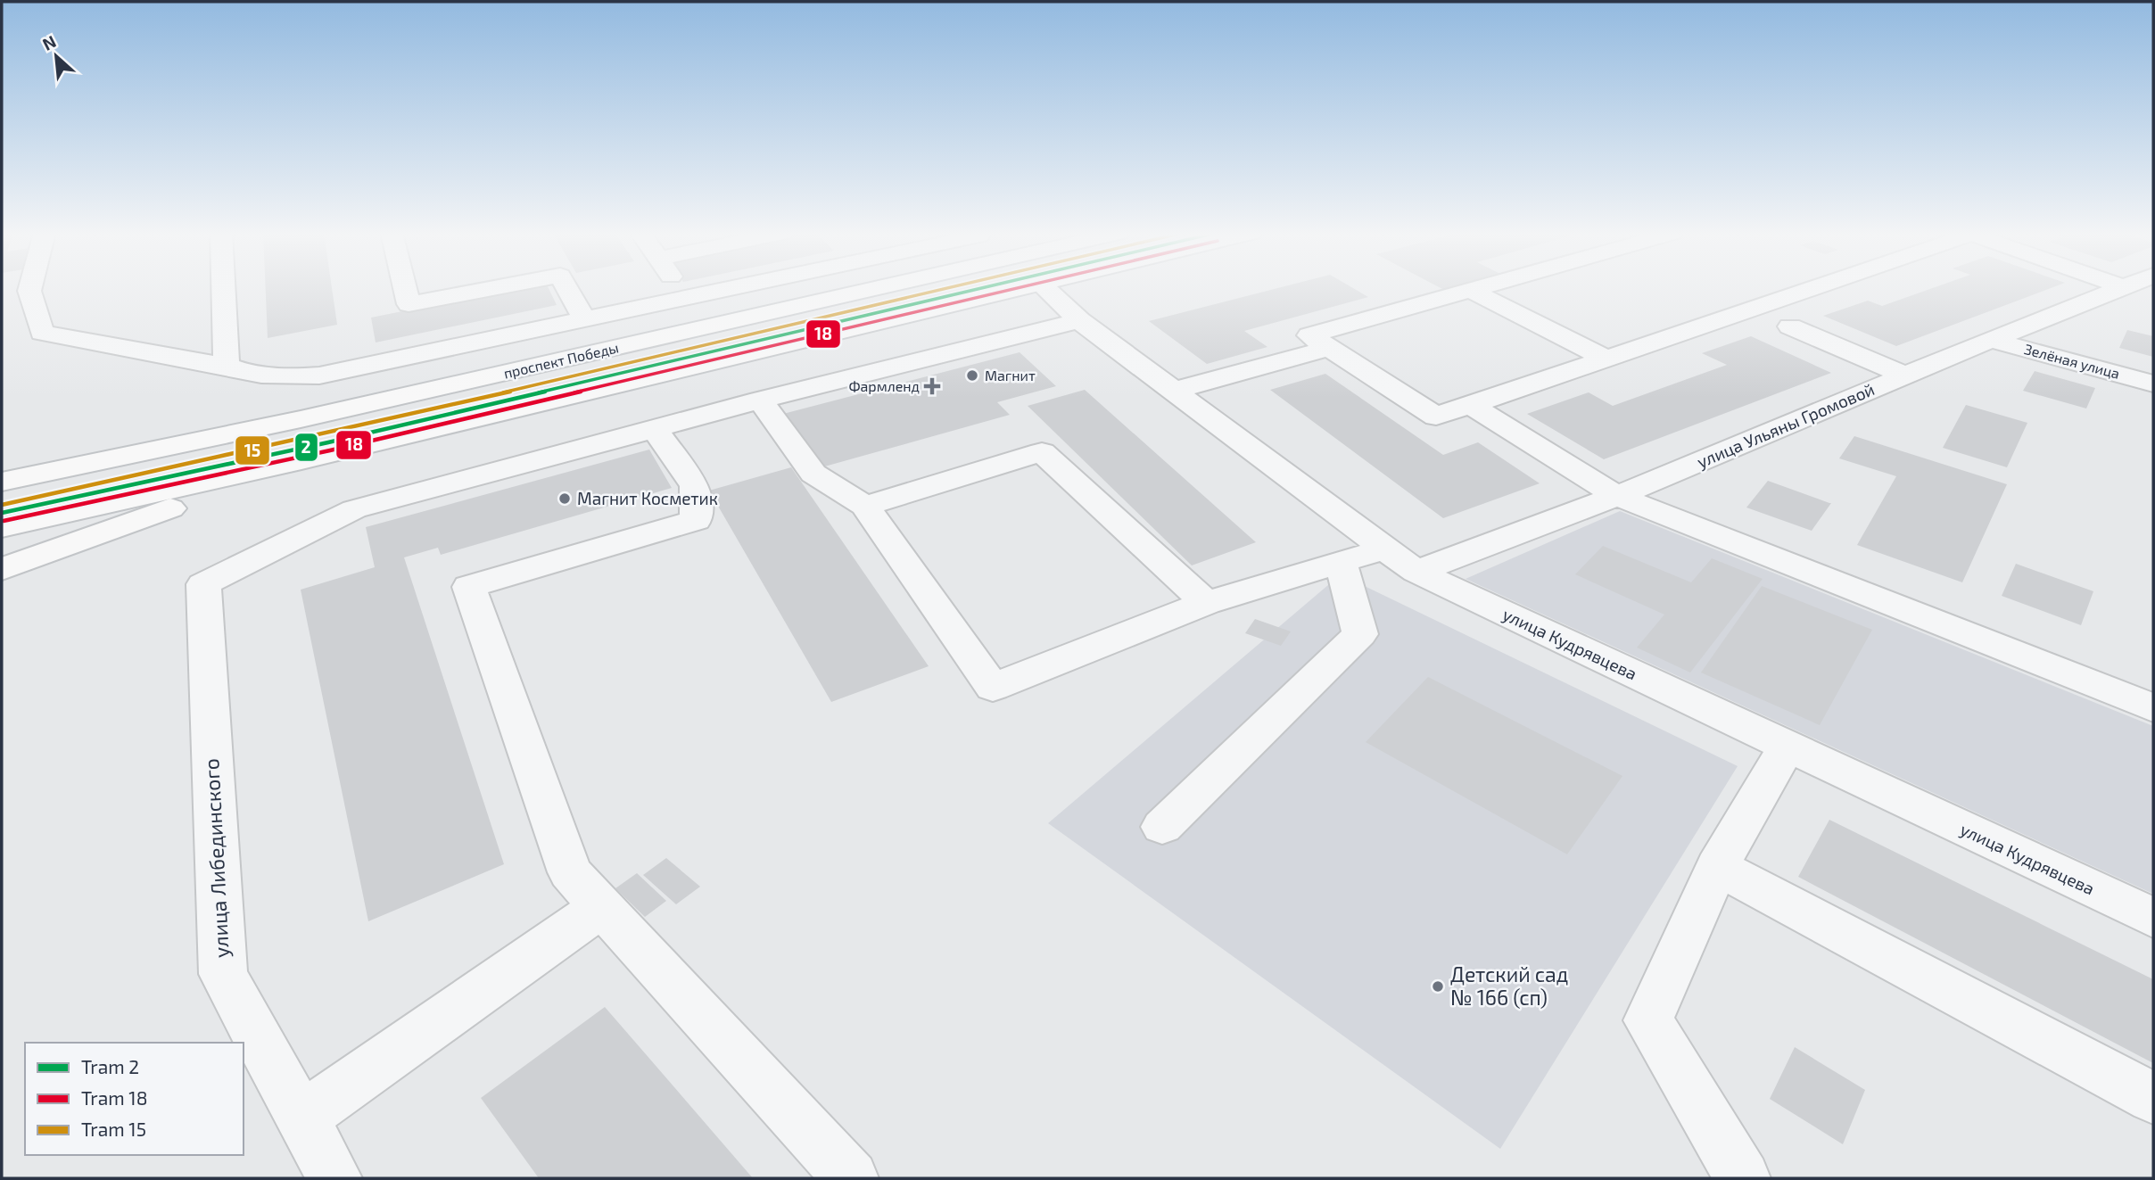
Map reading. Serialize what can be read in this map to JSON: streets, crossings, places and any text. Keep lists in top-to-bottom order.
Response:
{
  "streets": {
    "main road": ["проспект Победы"],
    "street": [
      "Зелёная улица",
      "улица Ульяны Громовой",
      "улица Кудрявцева",
      "улица Либединского"
    ]
  },
  "crossings": [
    ["Зелёная улица", "улица Ульяны Громовой"],
    ["улица Ульяны Громовой", "улица Кудрявцева"]
  ],
  "places": {
    "other": ["Магнит", "Магнит Косметик", "Детский сад № 166 (сп)"],
    "health": ["Фармленд"]
  },
  "lines": ["tram line 2", "tram line 18", "tram line 15"],
  "legend": ["Tram 2", "Tram 18", "Tram 15"],
  "north": "top left"
}
